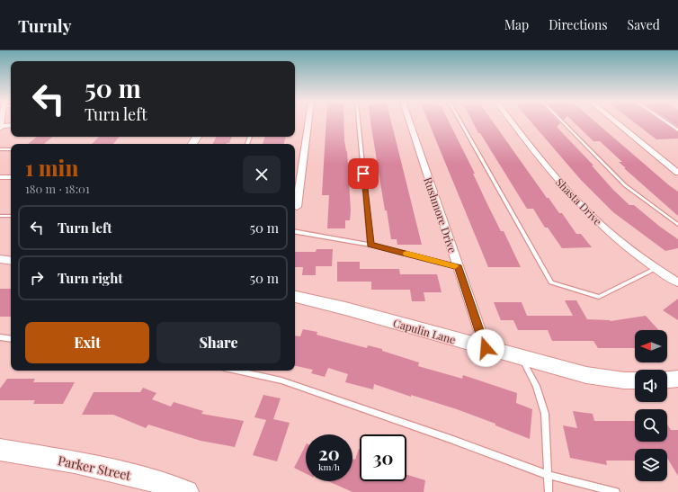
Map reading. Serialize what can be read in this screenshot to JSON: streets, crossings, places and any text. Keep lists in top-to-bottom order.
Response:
{
  "streets": {
    "street": [
      "Shasta Drive",
      "Rushmore Drive",
      "Capulin Lane",
      "Parker Street"
    ]
  },
  "crossings": [
    ["Rushmore Drive", "Capulin Lane"]
  ],
  "north": "left",
  "page": {
    "header": "Turnly",
    "nav": ["Map", "Directions", "Saved"],
    "turn": ["50 m", "Turn left"],
    "heading": ["1 min", "180 m · 18:01"],
    "list": [
      {
        "name": "Turn left",
        "value": "50 m"
      },
      {
        "name": "Turn right",
        "value": "50 m"
      }
    ],
    "buttons": ["Exit", "Share"],
    "speed": "20 km/h",
    "limit": "30"
  }
}
